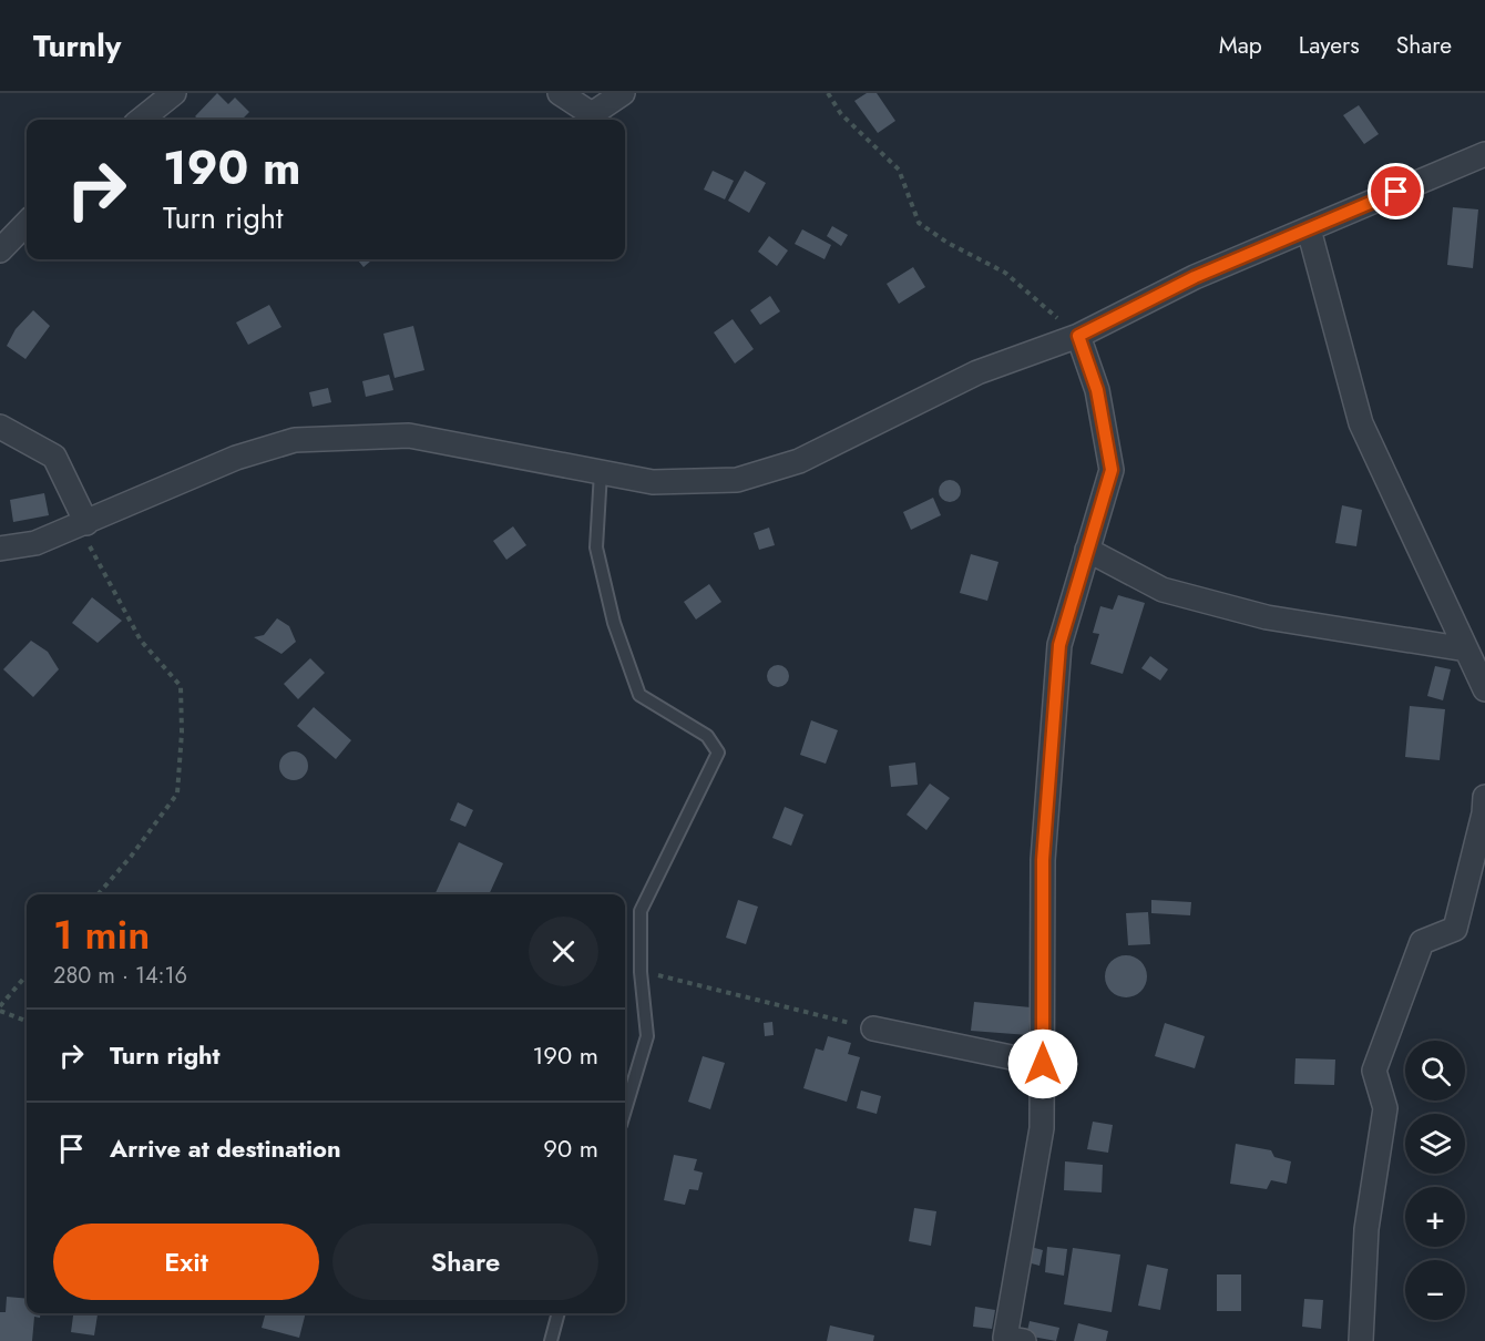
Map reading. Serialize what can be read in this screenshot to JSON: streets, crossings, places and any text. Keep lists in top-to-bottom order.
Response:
{
  "page": {
    "header": "Turnly",
    "nav": ["Map", "Layers", "Share"],
    "turn": ["190 m", "Turn right"],
    "heading": ["1 min", "280 m · 14:16"],
    "list": [
      {
        "name": "Turn right",
        "value": "190 m"
      },
      {
        "name": "Arrive at destination",
        "value": "90 m"
      }
    ],
    "map_buttons": ["+", "−"],
    "buttons": ["Exit", "Share"]
  }
}
